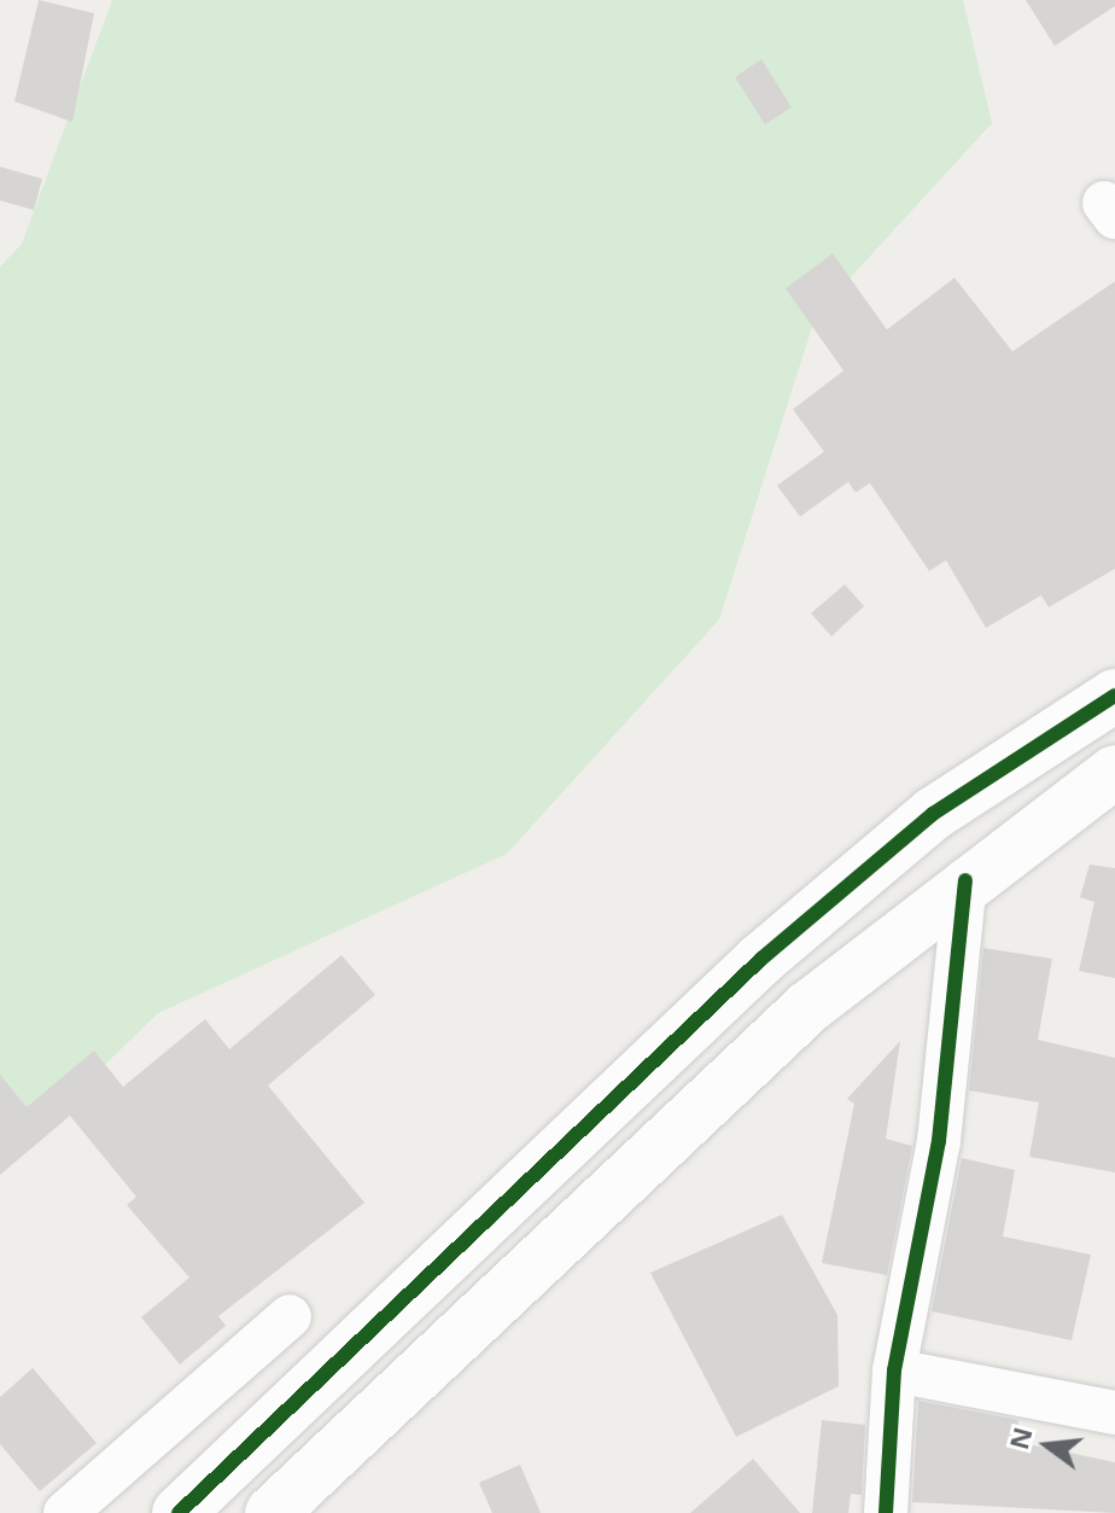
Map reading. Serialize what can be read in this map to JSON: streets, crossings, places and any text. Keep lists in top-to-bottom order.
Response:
{
  "north": "left"
}
